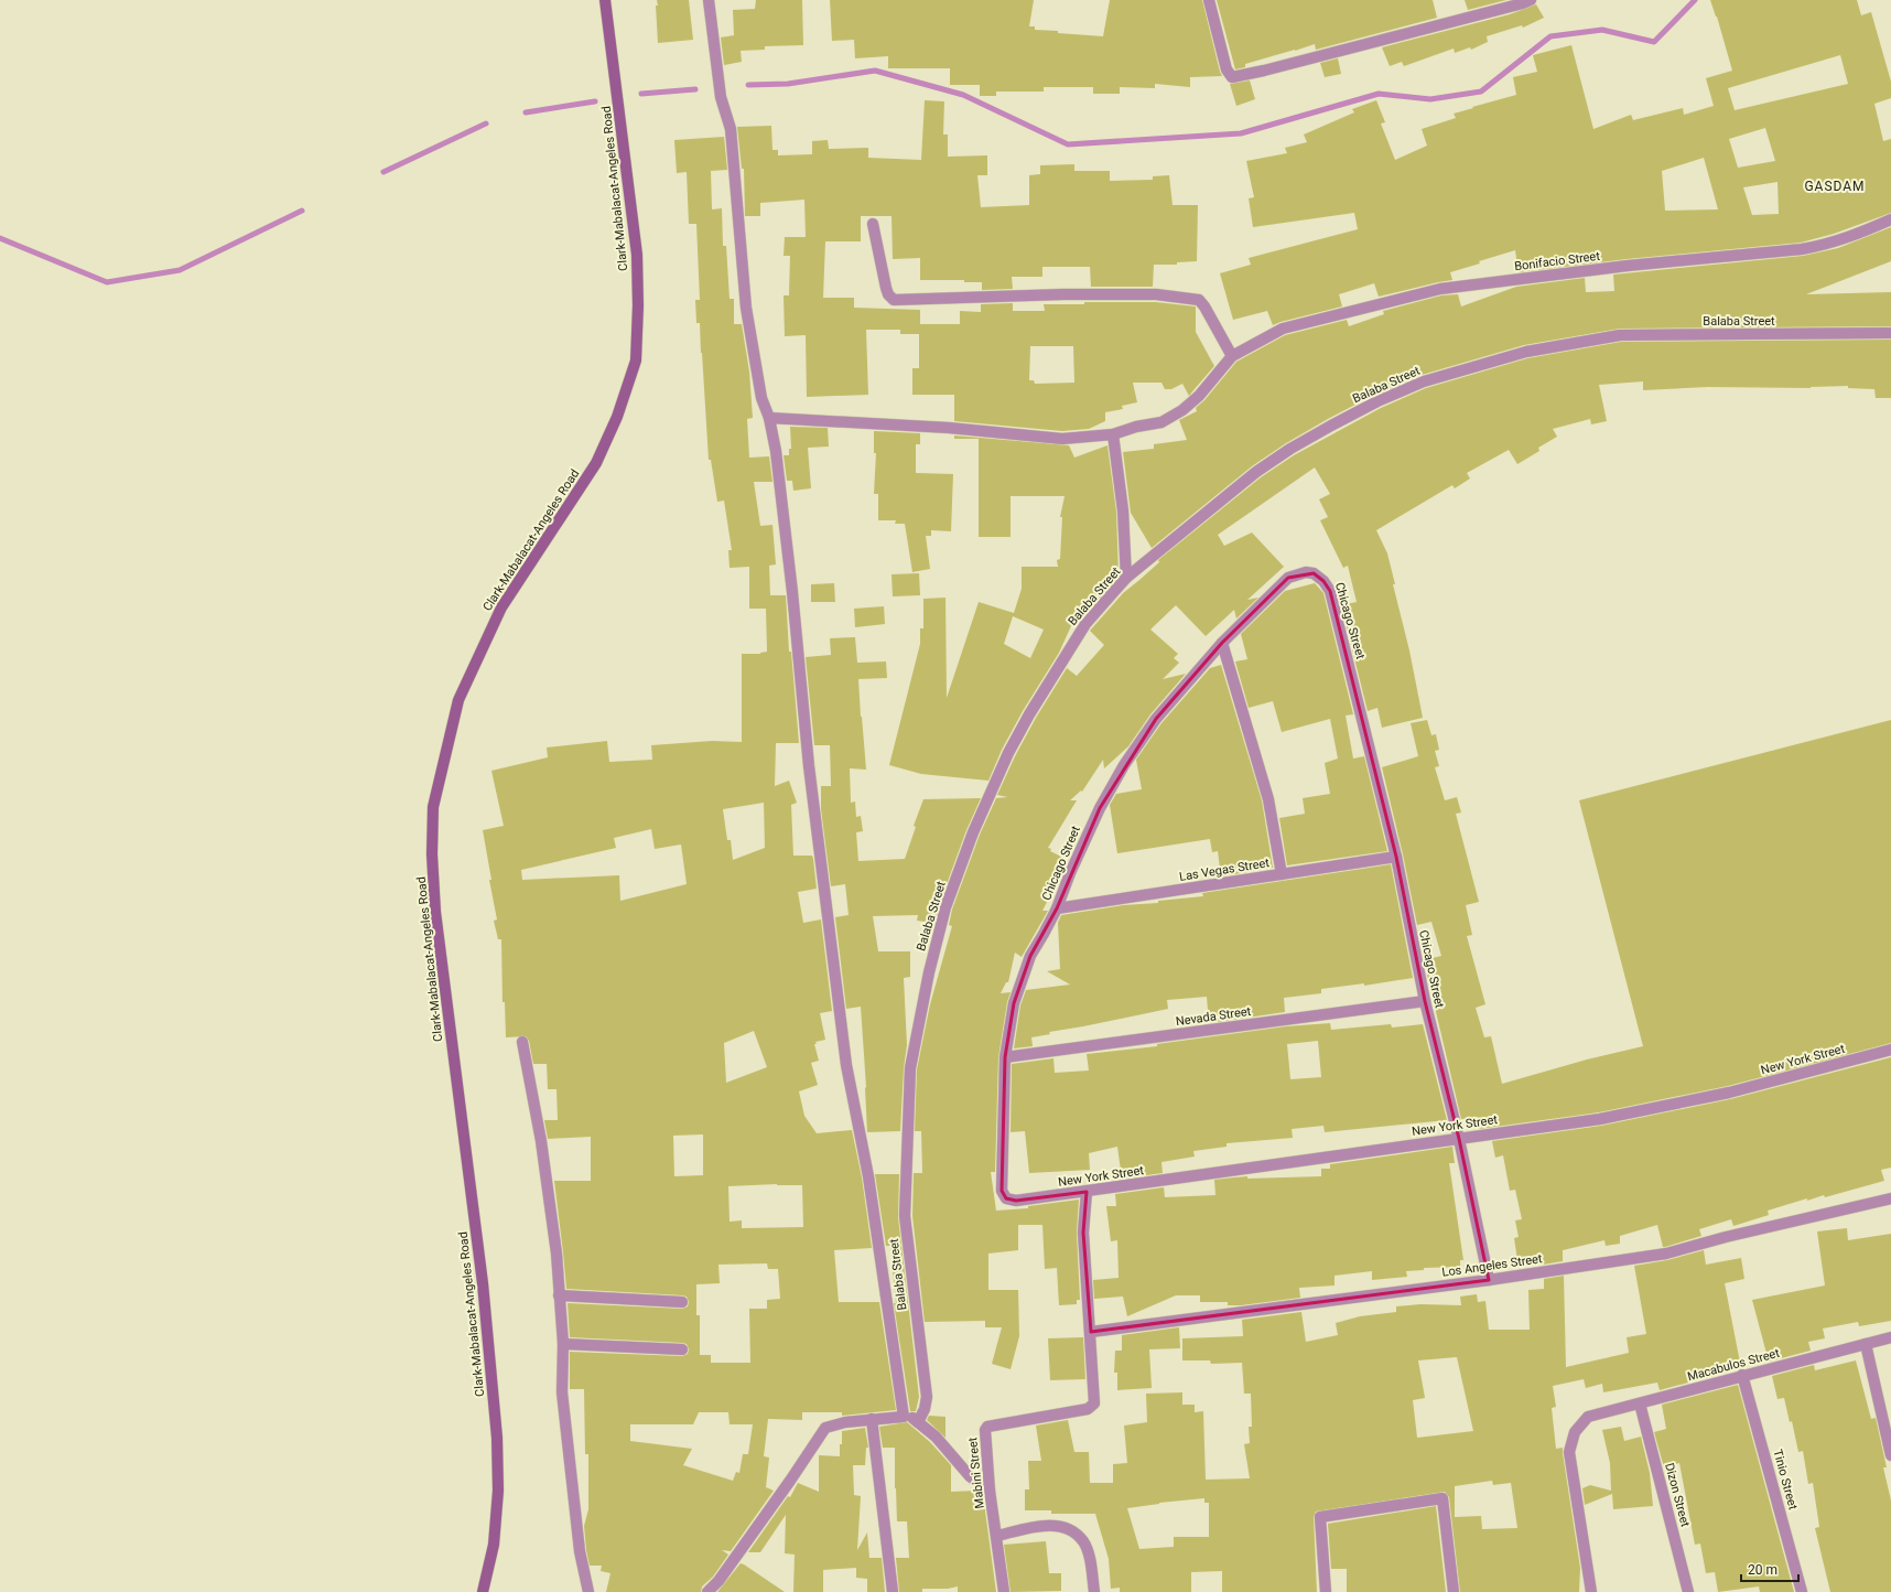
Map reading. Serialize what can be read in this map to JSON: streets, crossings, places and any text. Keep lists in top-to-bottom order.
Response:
{
  "streets": {
    "main road": ["Clark-Mabalacat-Angeles Road"],
    "street": [
      "Bonifacio Street",
      "Balaba Street",
      "Chicago Street",
      "Las Vegas Street",
      "Nevada Street",
      "New York Street",
      "Los Angeles Street",
      "Macabulos Street",
      "Mabini Street",
      "Tinio Street",
      "Dizon Street"
    ]
  },
  "crossings": [
    ["Chicago Street", "Las Vegas Street"],
    ["Chicago Street", "Nevada Street"],
    ["Chicago Street", "New York Street"],
    ["Chicago Street", "Los Angeles Street"],
    ["Los Angeles Street", "Mabini Street"],
    ["Macabulos Street", "Tinio Street"],
    ["Macabulos Street", "Dizon Street"]
  ],
  "districts": ["GASDAM"],
  "scale_bar": "20 m"
}
